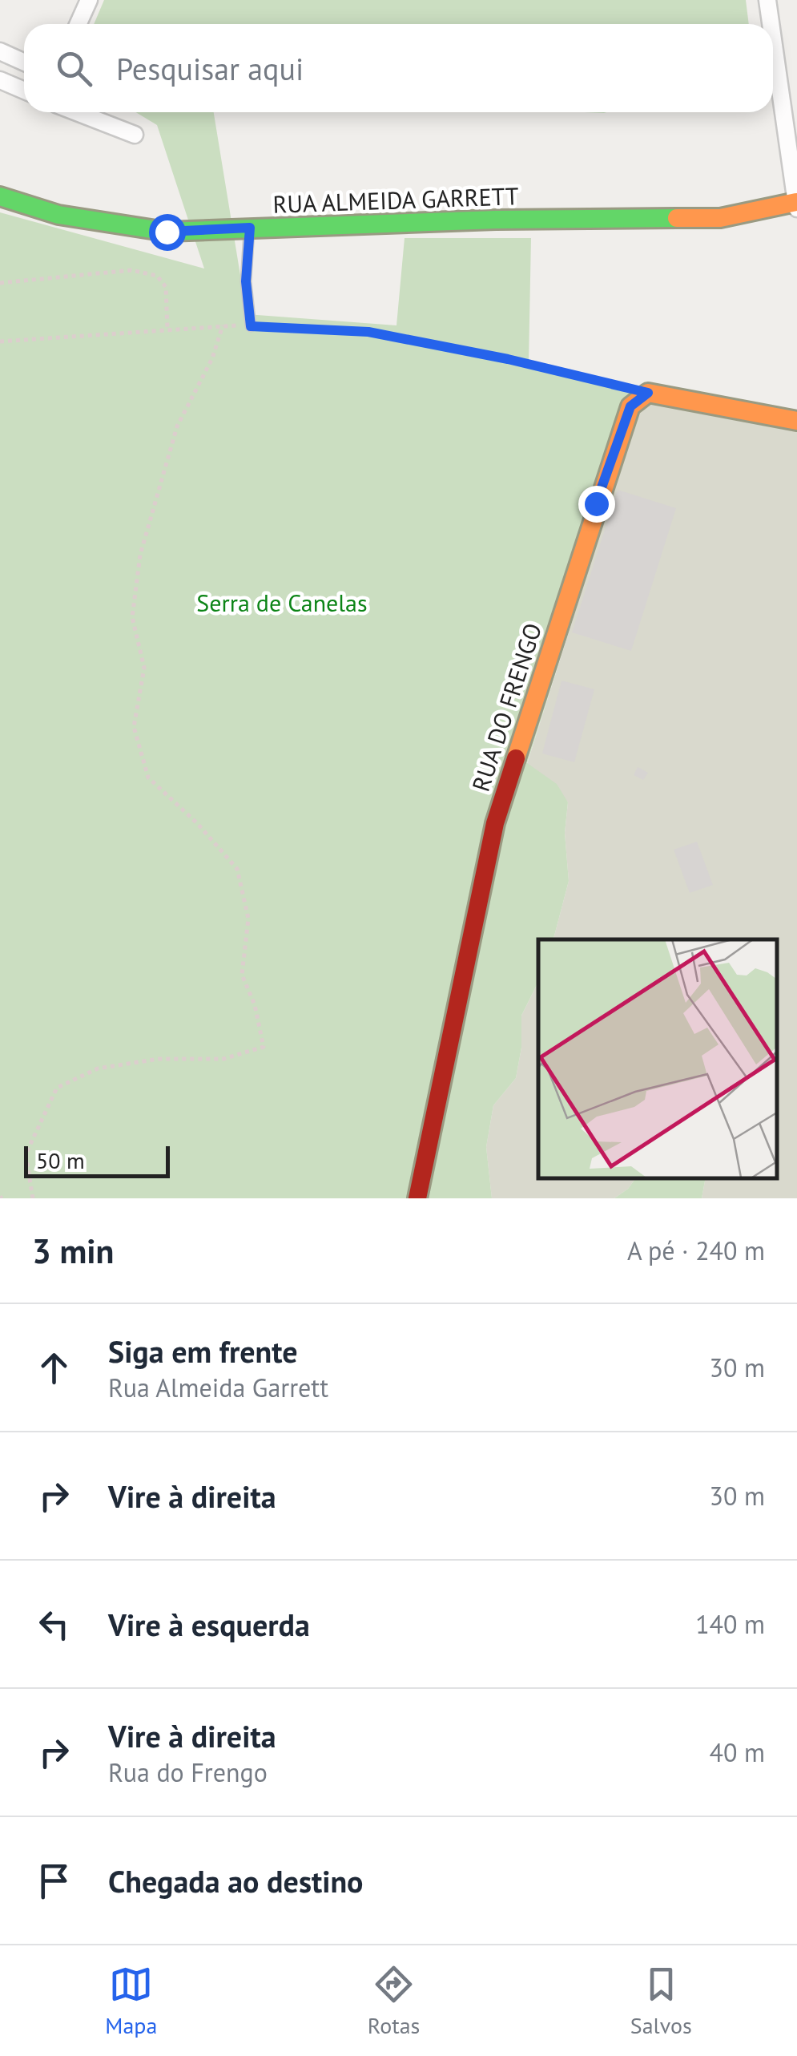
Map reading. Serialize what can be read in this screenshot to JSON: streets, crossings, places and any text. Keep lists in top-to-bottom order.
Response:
{
  "streets": {
    "street": ["RUA ALMEIDA GARRETT", "RUA DO FRENGO"]
  },
  "parks": ["Serra de Canelas"],
  "scale_bar": "50 m",
  "page": {
    "search": "Pesquisar aqui",
    "scale": "50 m",
    "heading": ["3 min", "A pé · 240 m"],
    "list": [
      ["Siga em frente", "Rua Almeida Garrett", "30 m"],
      ["Vire à direita", "30 m"],
      ["Vire à esquerda", "140 m"],
      ["Vire à direita", "Rua do Frengo", "40 m"],
      "Chegada ao destino"
    ],
    "nav": ["Mapa", "Rotas", "Salvos"]
  }
}
